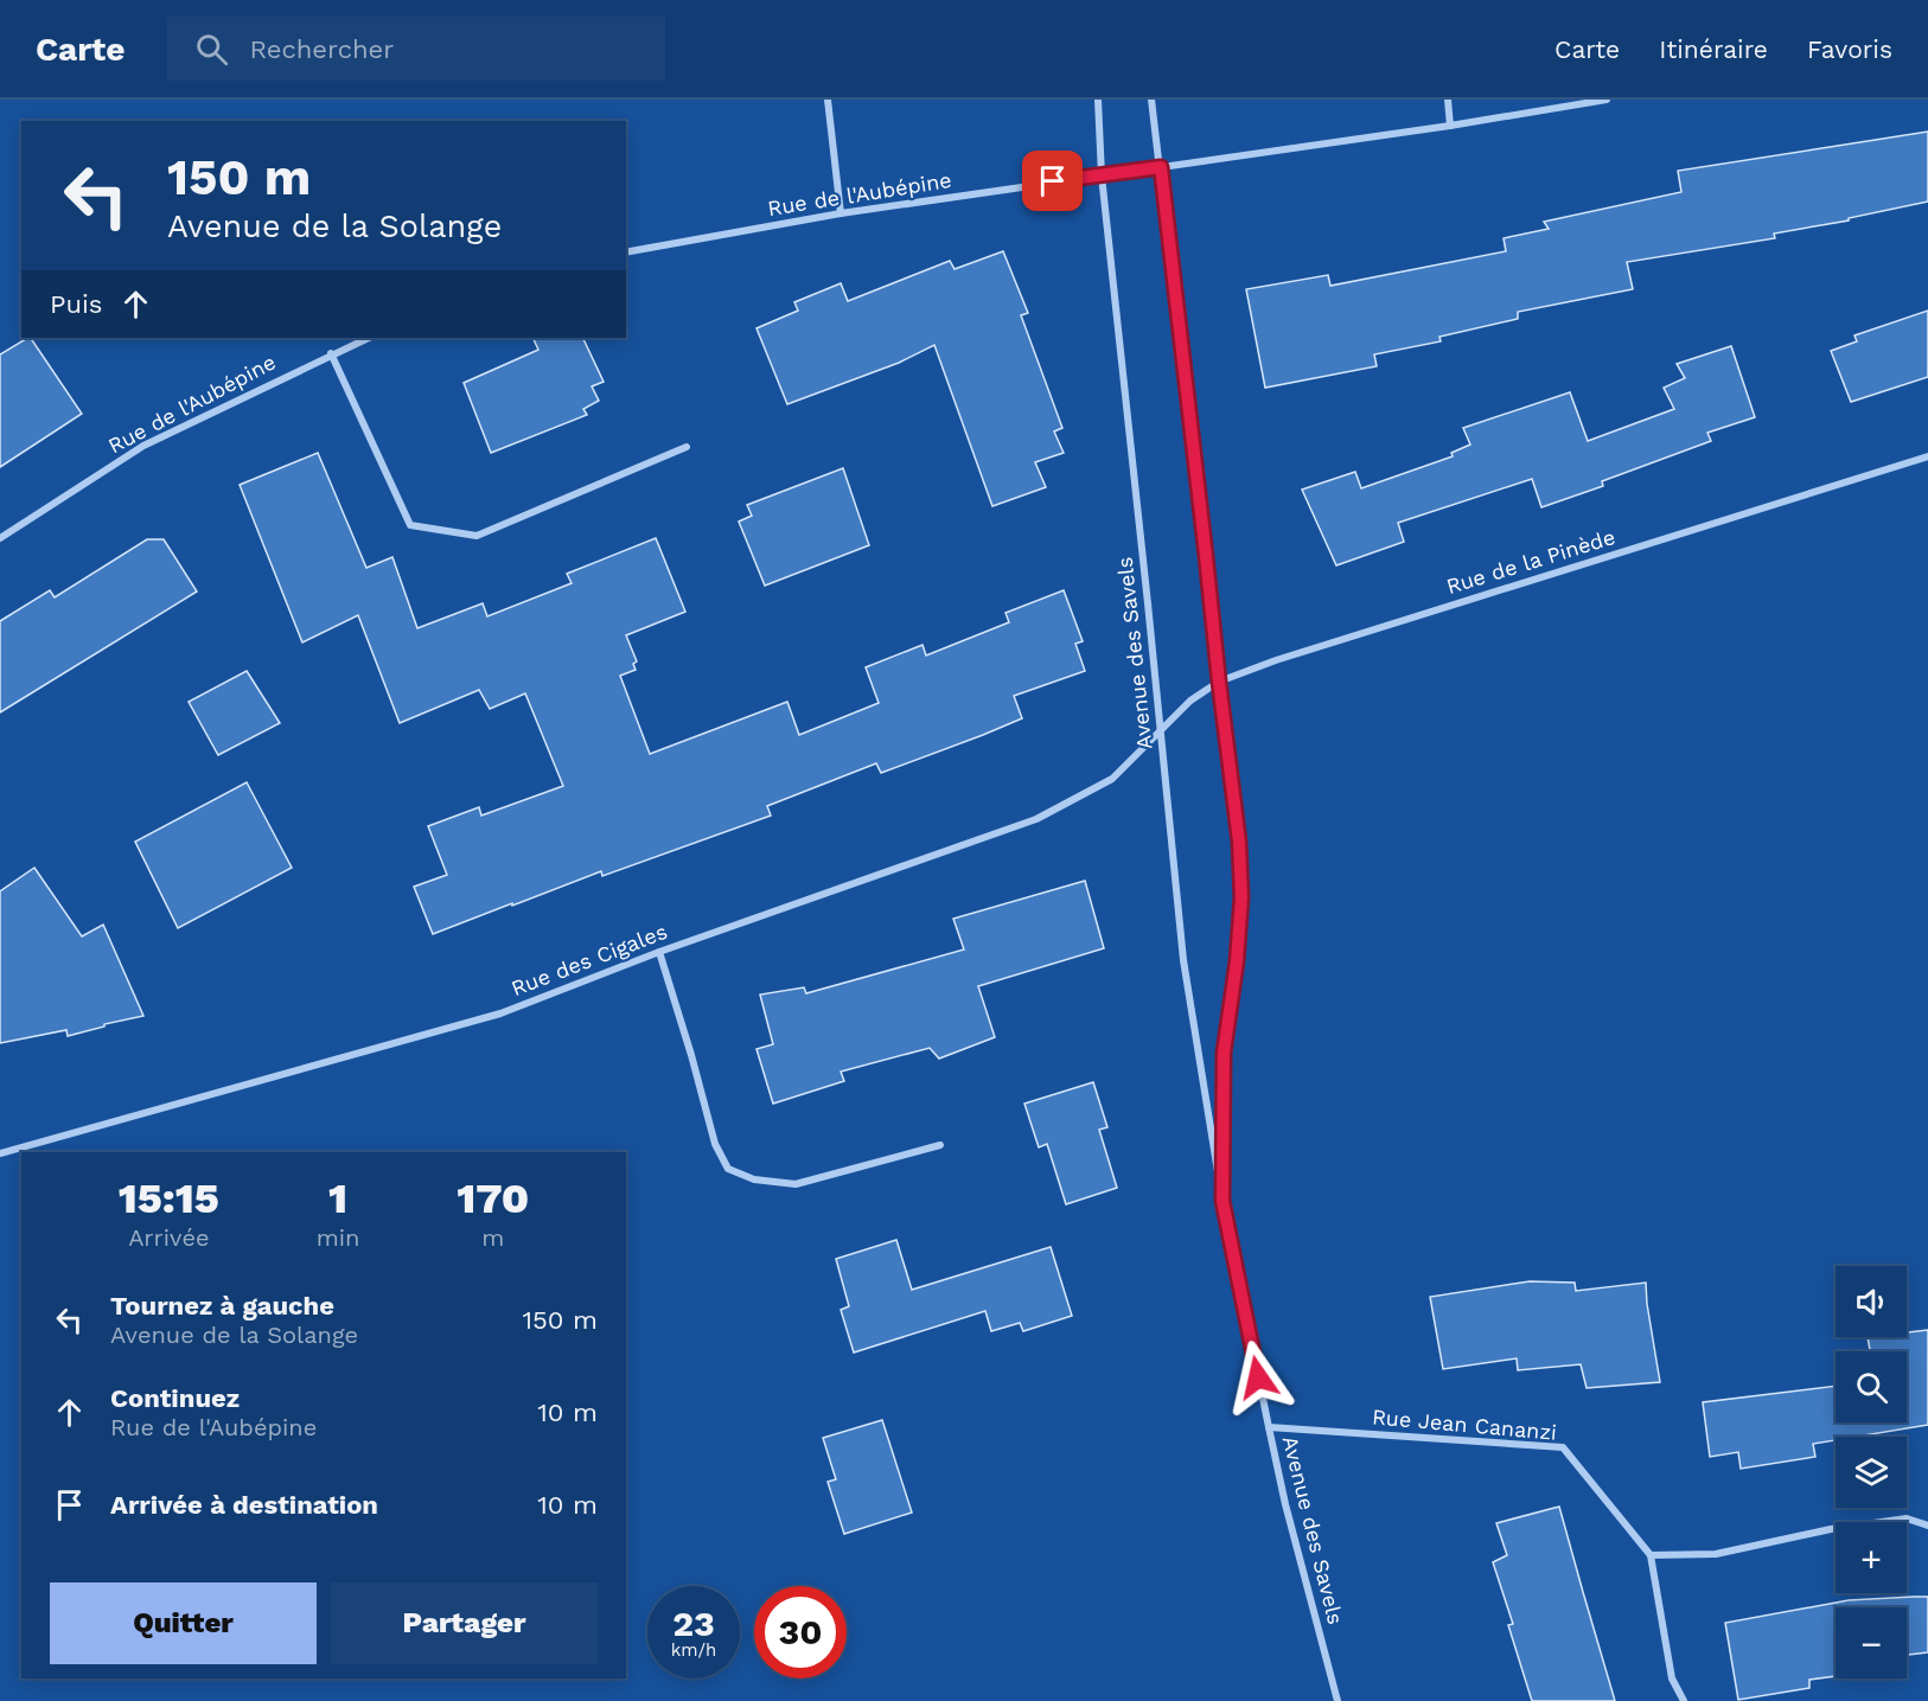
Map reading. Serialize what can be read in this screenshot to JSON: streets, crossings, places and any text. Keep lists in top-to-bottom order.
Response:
{
  "streets": {
    "street": [
      "Rue de l'Aubépine",
      "Rue de la Pinède",
      "Avenue des Savels",
      "Rue des Cigales",
      "Rue Jean Cananzi"
    ]
  },
  "crossings": [
    ["Rue de l'Aubépine", "Avenue des Savels"],
    ["Rue de la Pinède", "Avenue des Savels"],
    ["Rue de la Pinède", "Rue des Cigales"],
    ["Avenue des Savels", "Rue des Cigales"],
    ["Avenue des Savels", "Rue Jean Cananzi"]
  ],
  "page": {
    "header": "Carte",
    "search": "Rechercher",
    "nav": ["Carte", "Itinéraire", "Favoris"],
    "turn": ["150 m", "Avenue de la Solange"],
    "then": "Puis",
    "eta": [
      "15:15",
      "Arrivée",
      "1",
      "min",
      "170",
      "m"
    ],
    "map_buttons": ["+", "−"],
    "list": [
      {
        "name": "Tournez à gauche",
        "note": "Avenue de la Solange",
        "value": "150 m"
      },
      {
        "name": "Continuez",
        "note": "Rue de l'Aubépine",
        "value": "10 m"
      },
      {
        "name": "Arrivée à destination",
        "value": "10 m"
      }
    ],
    "buttons": ["Quitter", "Partager"],
    "speed": "23 km/h",
    "limit": "30"
  }
}
